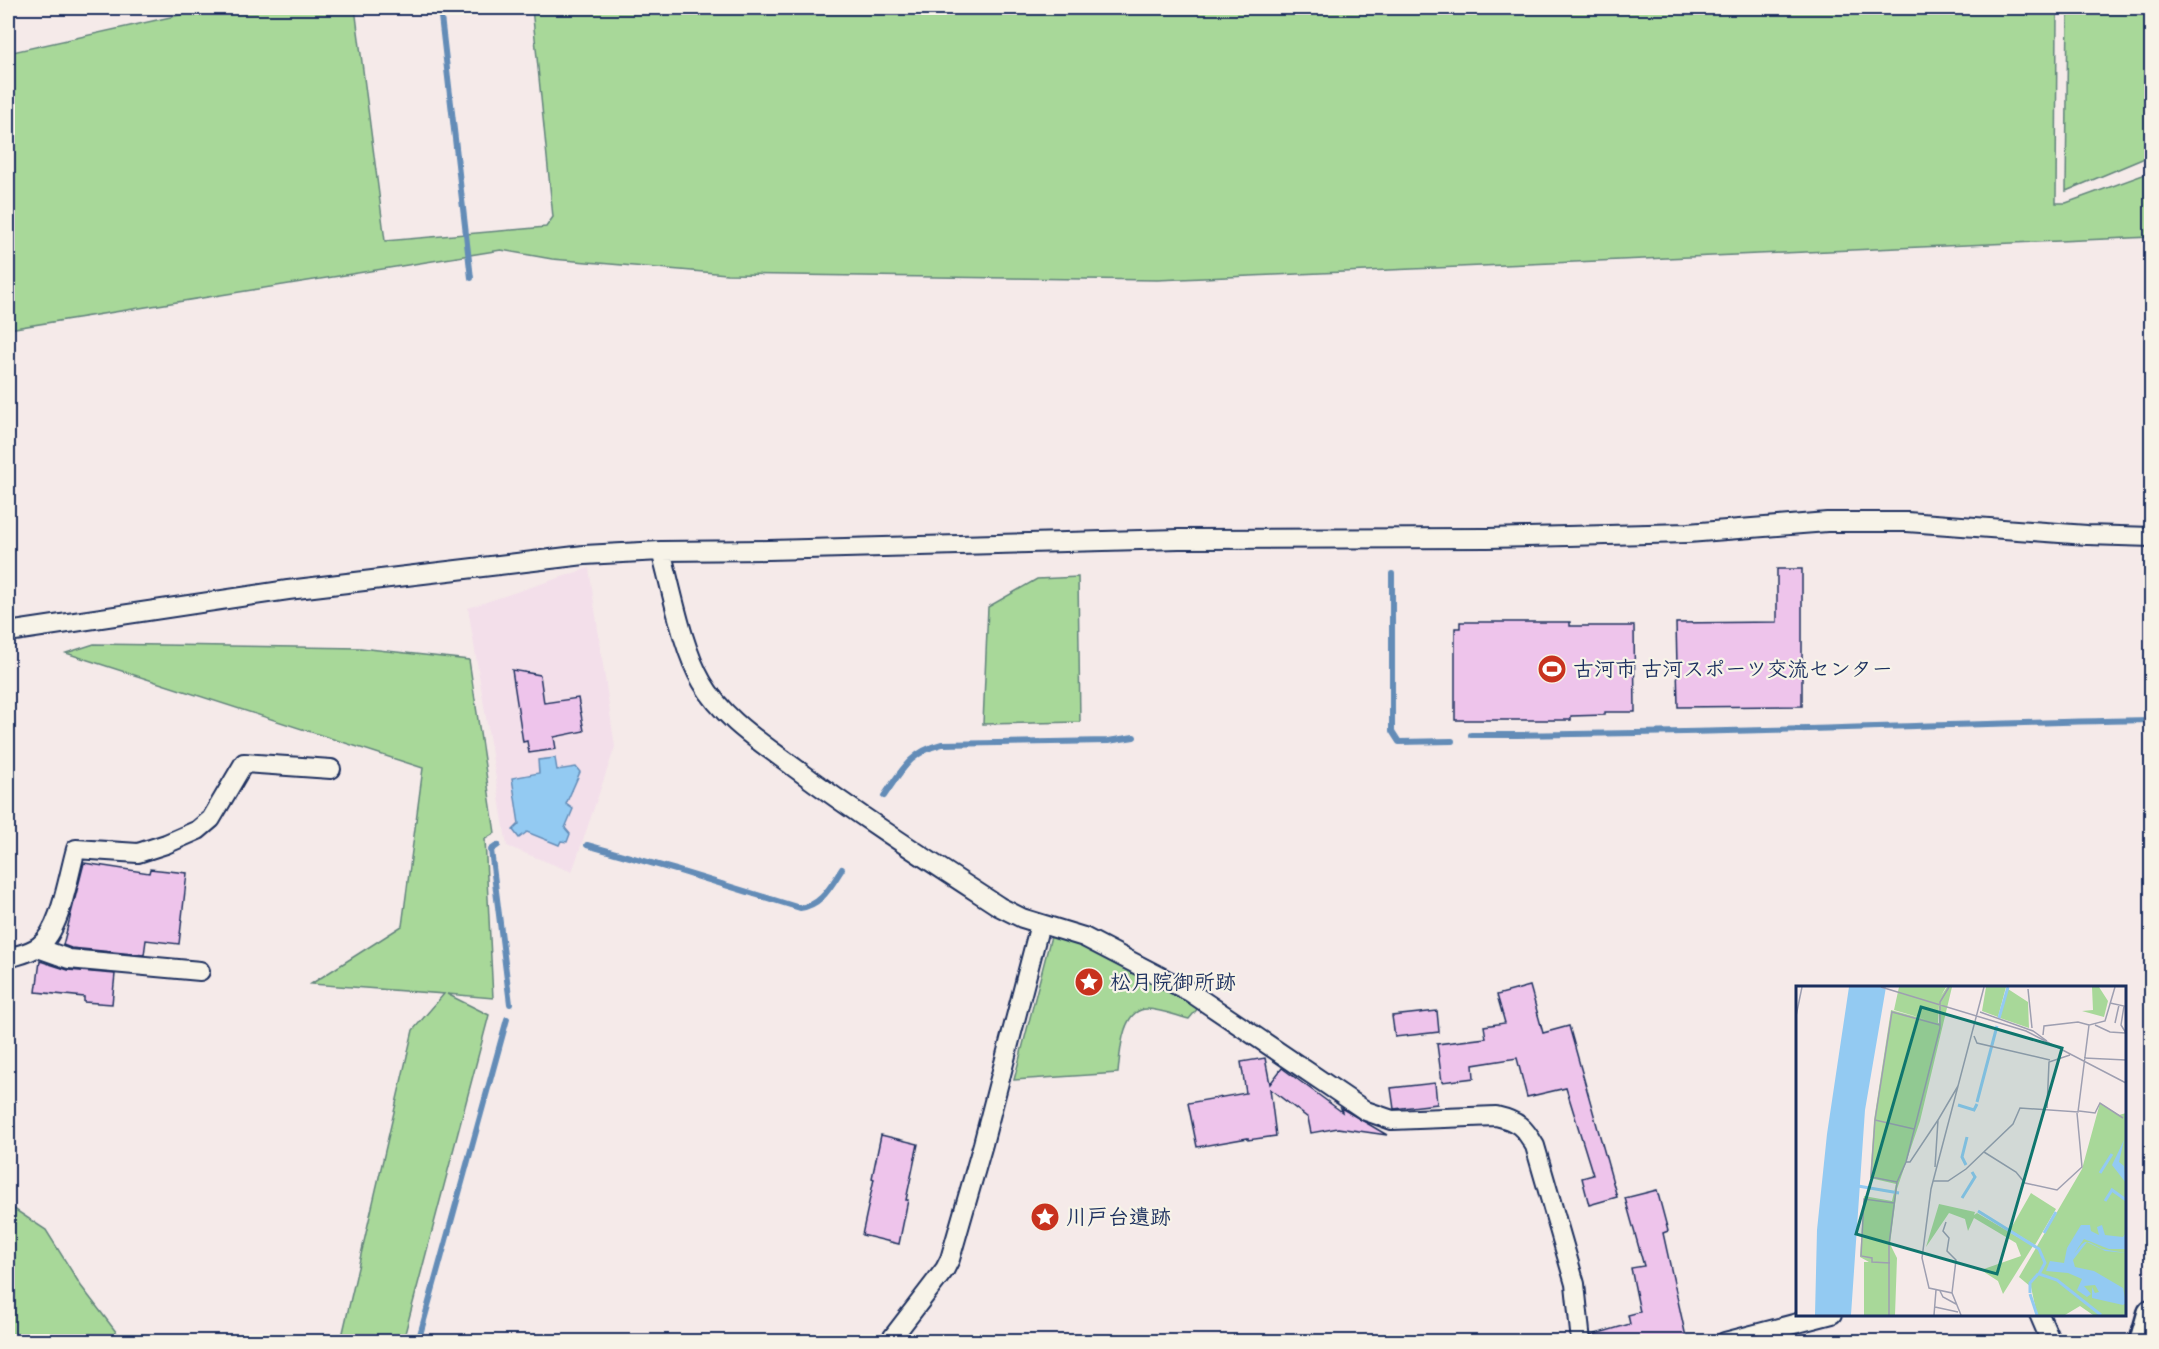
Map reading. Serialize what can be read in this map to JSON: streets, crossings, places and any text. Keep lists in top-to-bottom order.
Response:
{
  "places": {
    "sports": ["古河市 古河スポーツ交流センター"],
    "place": ["松月院御所跡", "川戸台遺跡"]
  }
}
